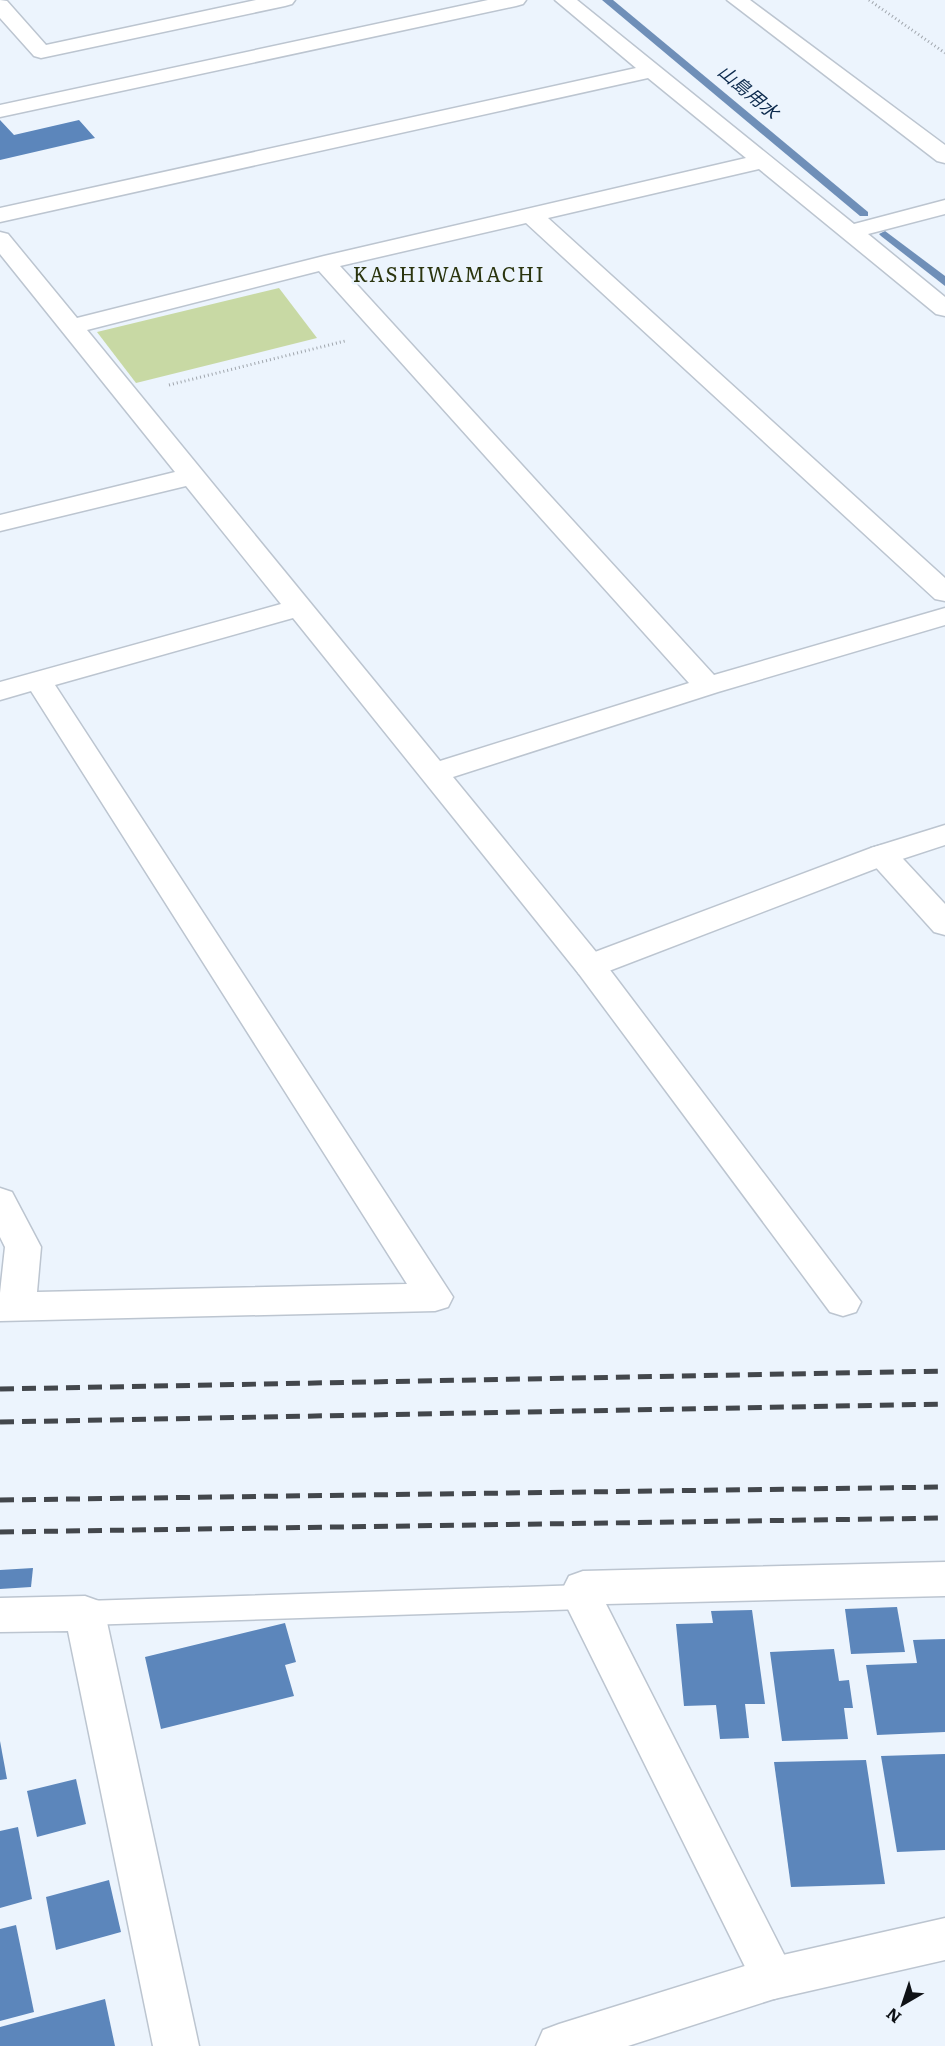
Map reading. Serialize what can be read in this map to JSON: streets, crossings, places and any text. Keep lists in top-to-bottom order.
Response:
{
  "districts": ["KASHIWAMACHI"],
  "water": ["山島用水"],
  "north": "bottom left"
}
